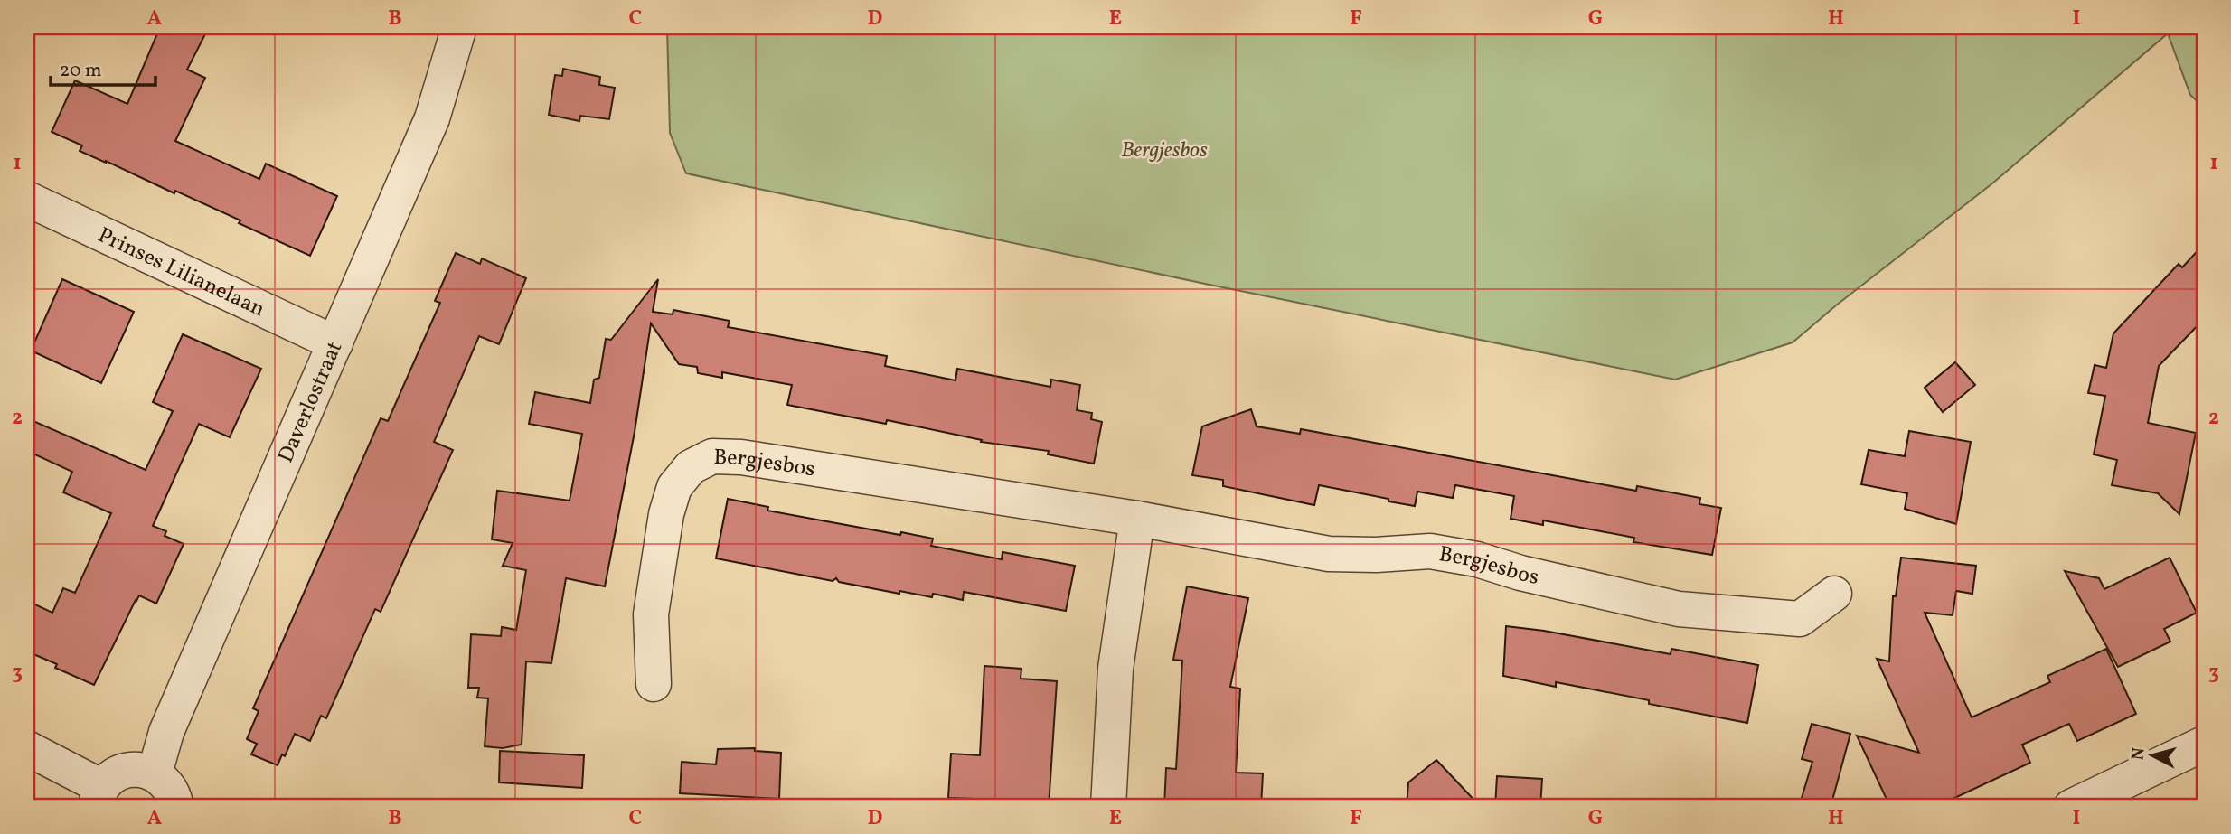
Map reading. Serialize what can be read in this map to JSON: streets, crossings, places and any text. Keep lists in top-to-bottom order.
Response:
{
  "streets": {
    "street": ["Prinses Lilianelaan", "Daverlostraat", "Bergjesbos"]
  },
  "crossings": [
    ["Prinses Lilianelaan", "Daverlostraat"]
  ],
  "parks": ["Bergjesbos"],
  "scale_bar": "20 m",
  "north": "left",
  "grid": {
    "columns": [
      "A",
      "B",
      "C",
      "D",
      "E",
      "F",
      "G",
      "H",
      "I"
    ],
    "rows": ["1", "2", "3"]
  }
}
